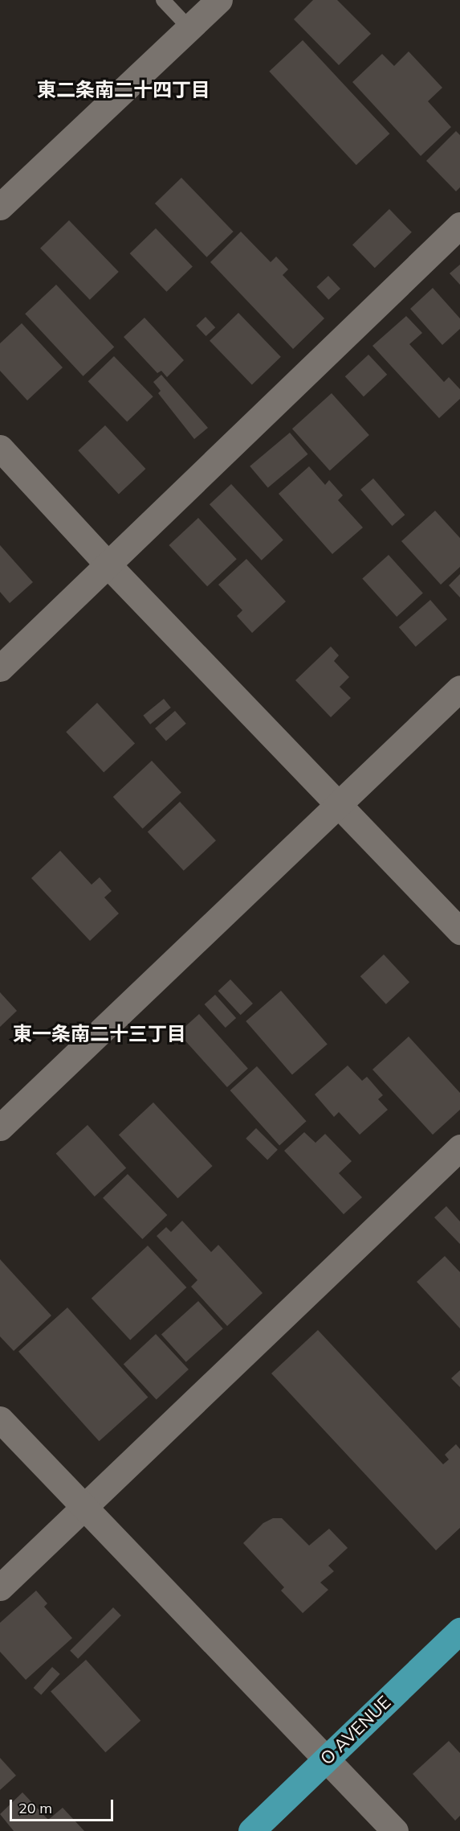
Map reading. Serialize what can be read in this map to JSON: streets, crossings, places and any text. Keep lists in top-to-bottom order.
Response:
{
  "streets": {
    "highway": ["O AVENUE"]
  },
  "districts": ["東二条南二十四丁目", "東一条南二十三丁目"],
  "scale_bar": "20 m"
}
